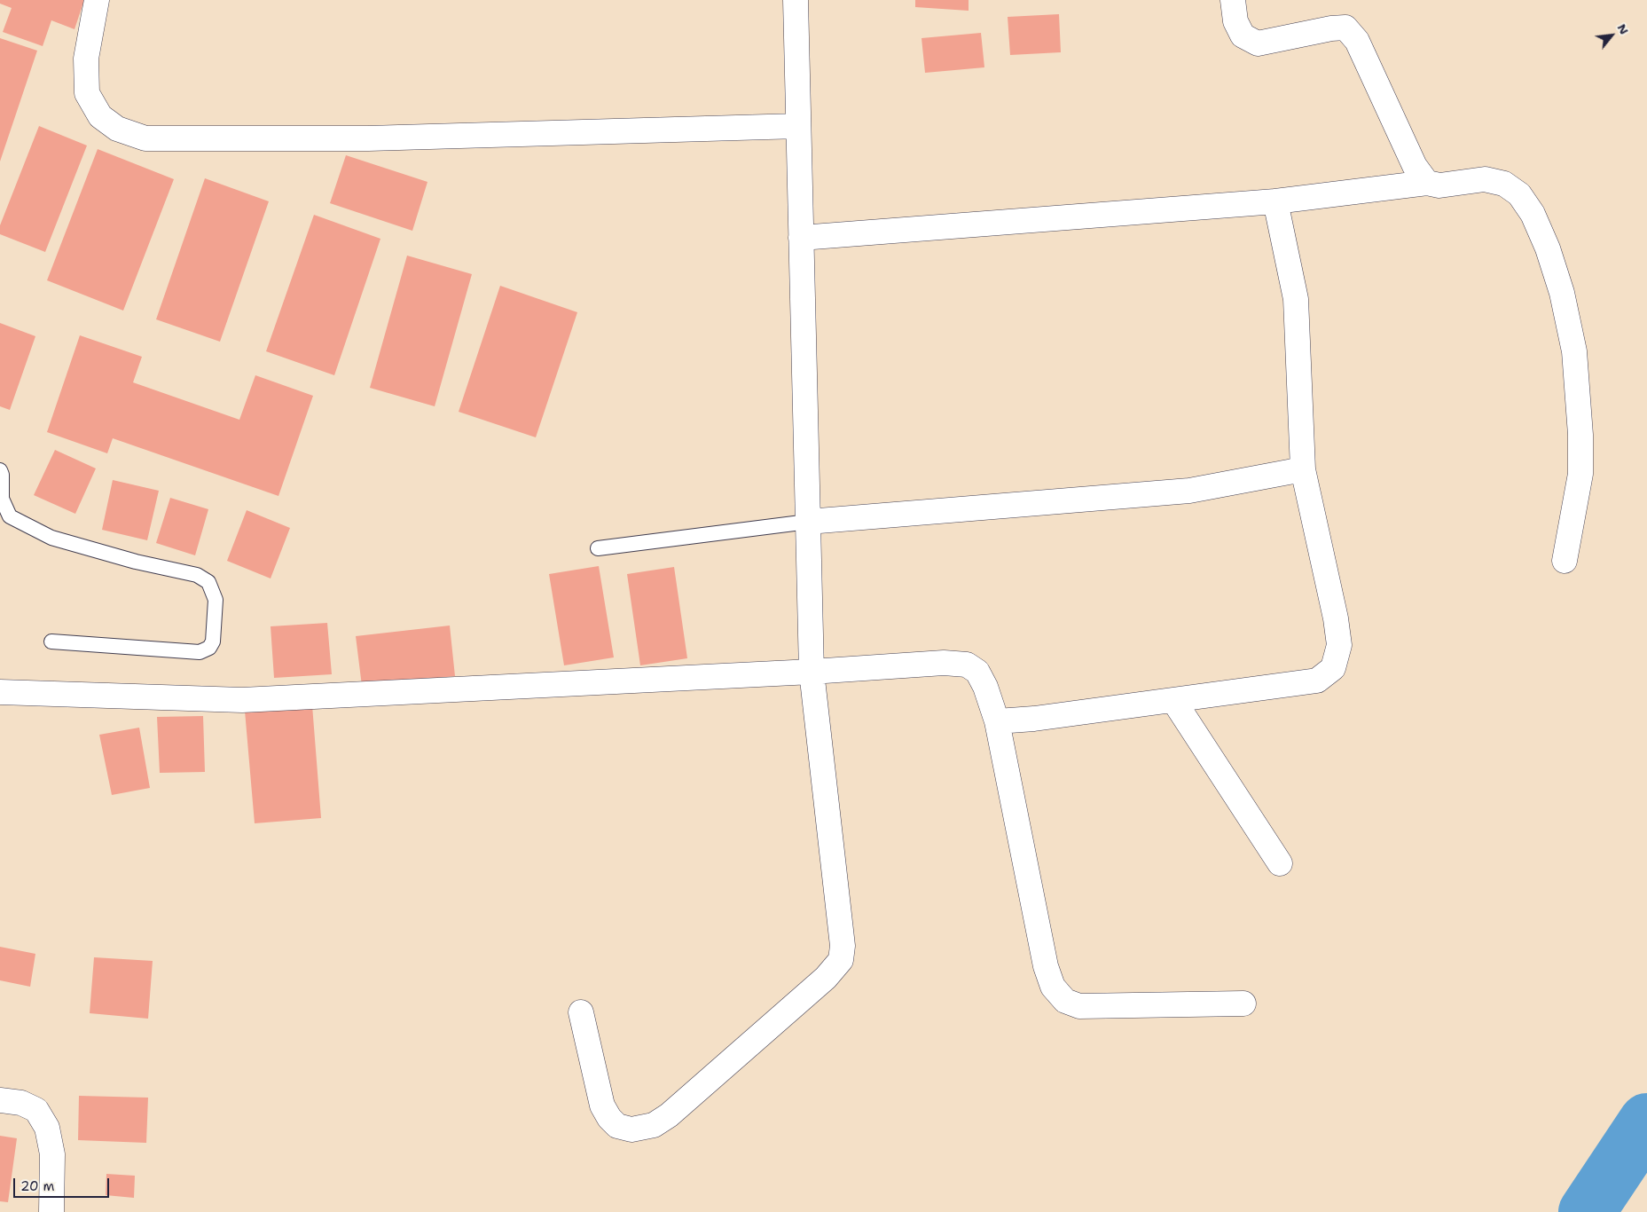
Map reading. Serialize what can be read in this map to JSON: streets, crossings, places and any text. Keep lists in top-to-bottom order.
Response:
{
  "scale_bar": "20 m",
  "north": "top right"
}
